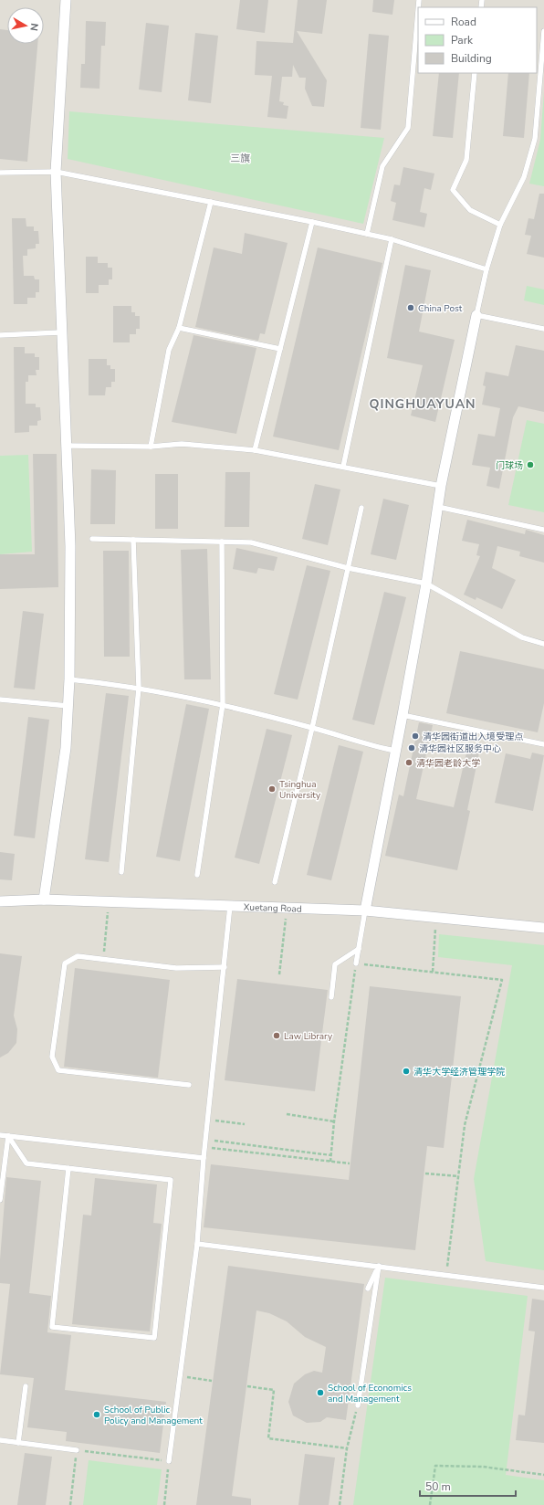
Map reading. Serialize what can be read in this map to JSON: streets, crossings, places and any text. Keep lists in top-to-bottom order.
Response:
{
  "streets": {
    "street": ["Xuetang Road"]
  },
  "districts": ["三旗", "QINGHUAYUAN"],
  "places": [
    "China Post",
    "门球场",
    "清华园街道出入境受理点",
    "清华园社区服务中心",
    "清华园老龄大学",
    "Tsinghua University",
    "Law Library",
    "清华大学经济管理学院",
    "School of Economics and Management",
    "School of Public Policy and Management"
  ],
  "legend": ["Road", "Park", "Building"],
  "scale_bar": "50 m",
  "north": "right"
}
